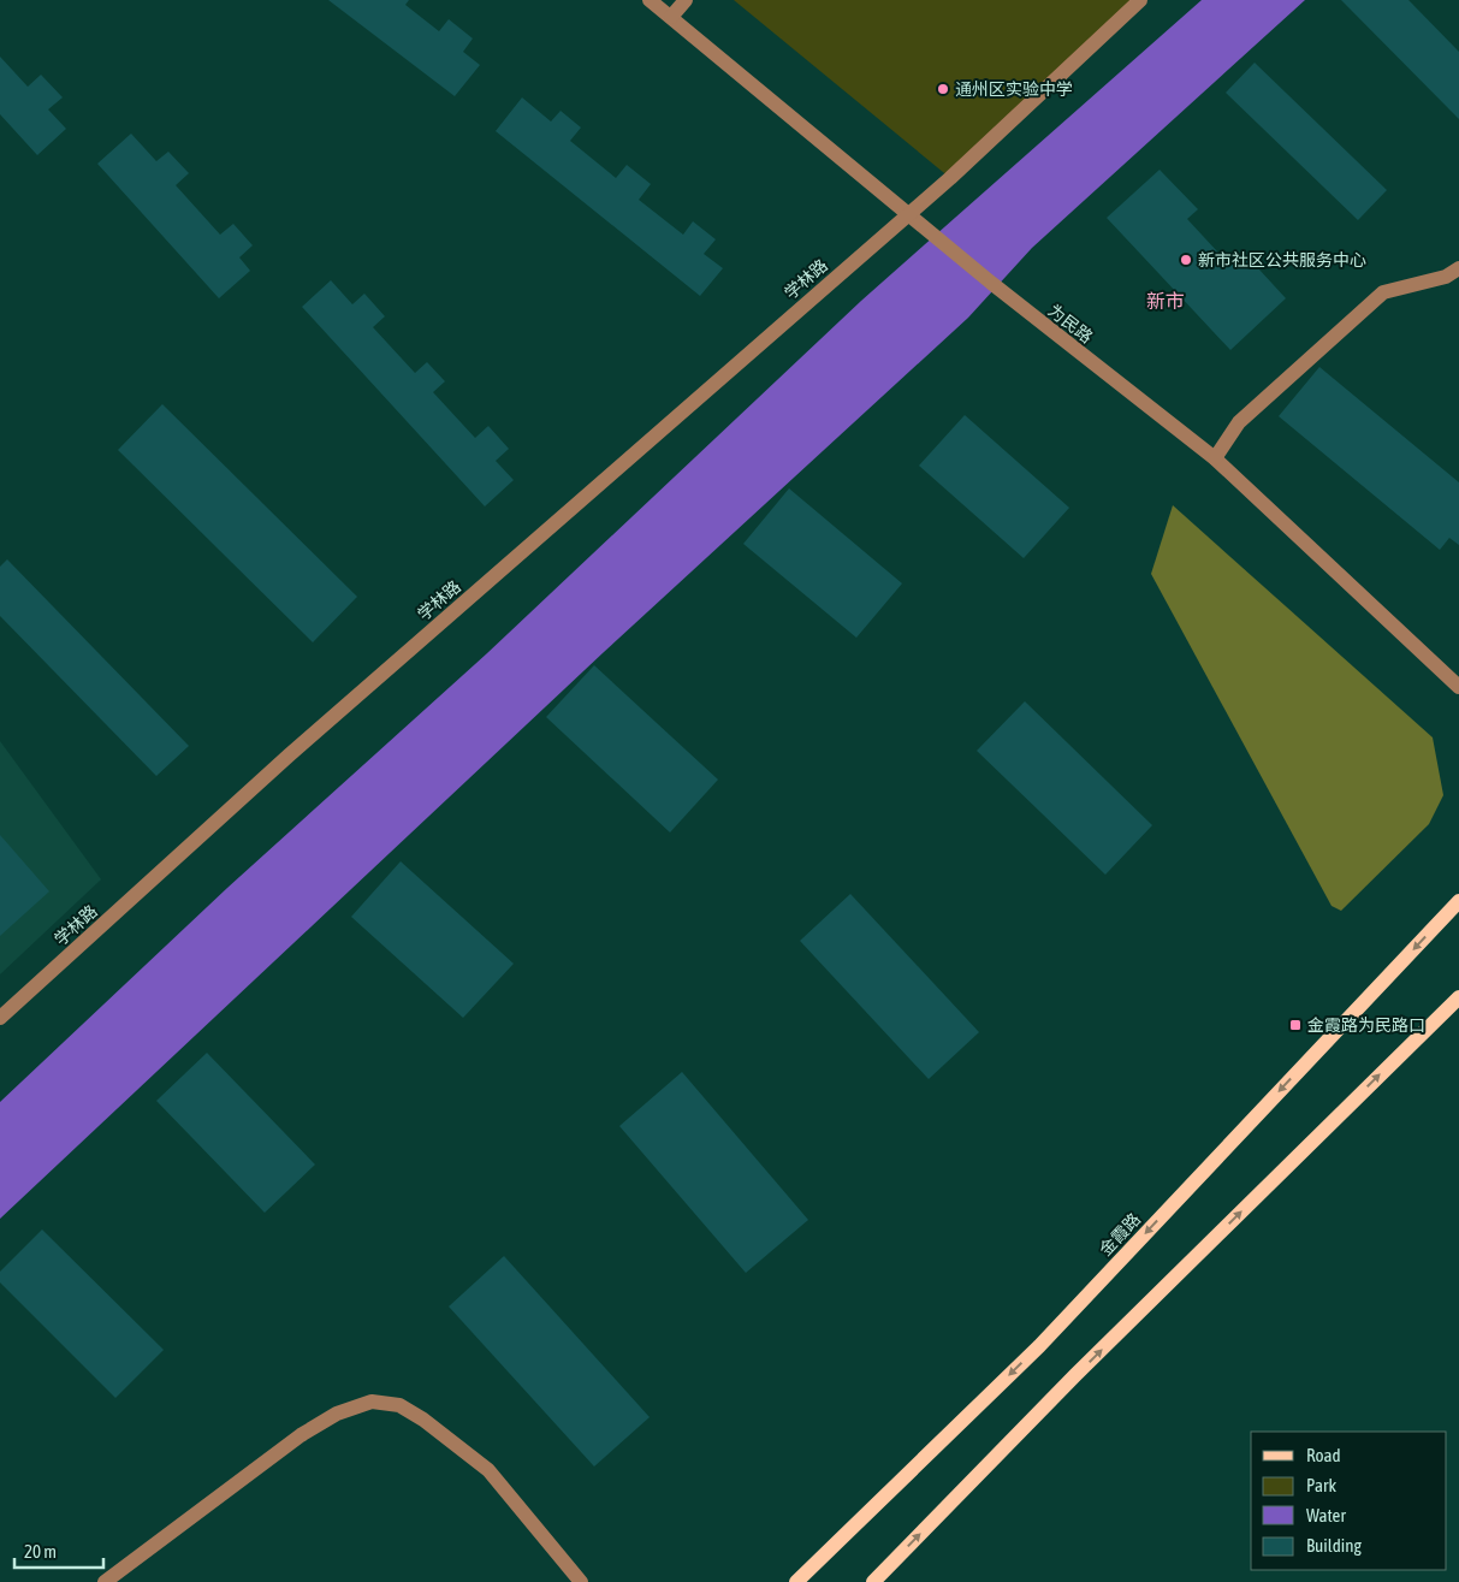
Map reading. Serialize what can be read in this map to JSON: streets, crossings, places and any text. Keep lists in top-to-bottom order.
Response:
{
  "streets": {
    "main road": ["金霞路"],
    "street": ["学林路", "为民路"]
  },
  "crossings": [
    ["学林路", "为民路"]
  ],
  "districts": ["新市"],
  "places": {
    "other": ["通州区实验中学", "新市社区公共服务中心"],
    "transit": ["金霞路为民路口"]
  },
  "legend": [
    "Road",
    "Park",
    "Water",
    "Building"
  ],
  "scale_bar": "20 m"
}
